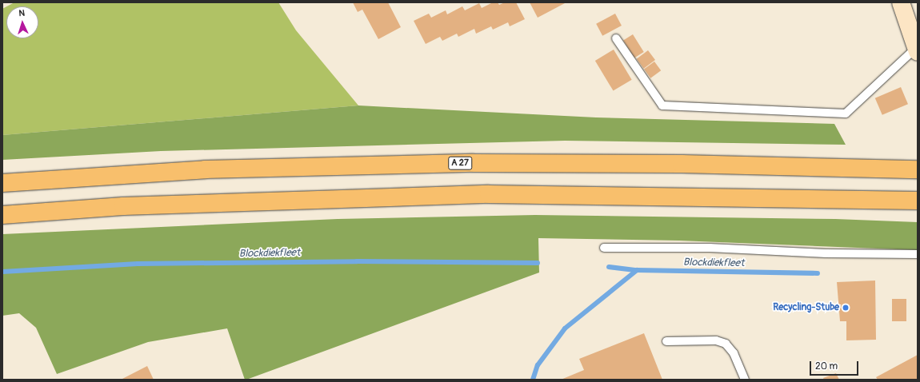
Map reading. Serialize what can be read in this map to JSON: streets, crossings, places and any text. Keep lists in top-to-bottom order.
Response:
{
  "streets": {
    "highway": ["A 27"]
  },
  "water": ["Blockdiekfleet"],
  "places": ["Recycling-Stube"],
  "scale_bar": "20 m",
  "north": "top"
}
